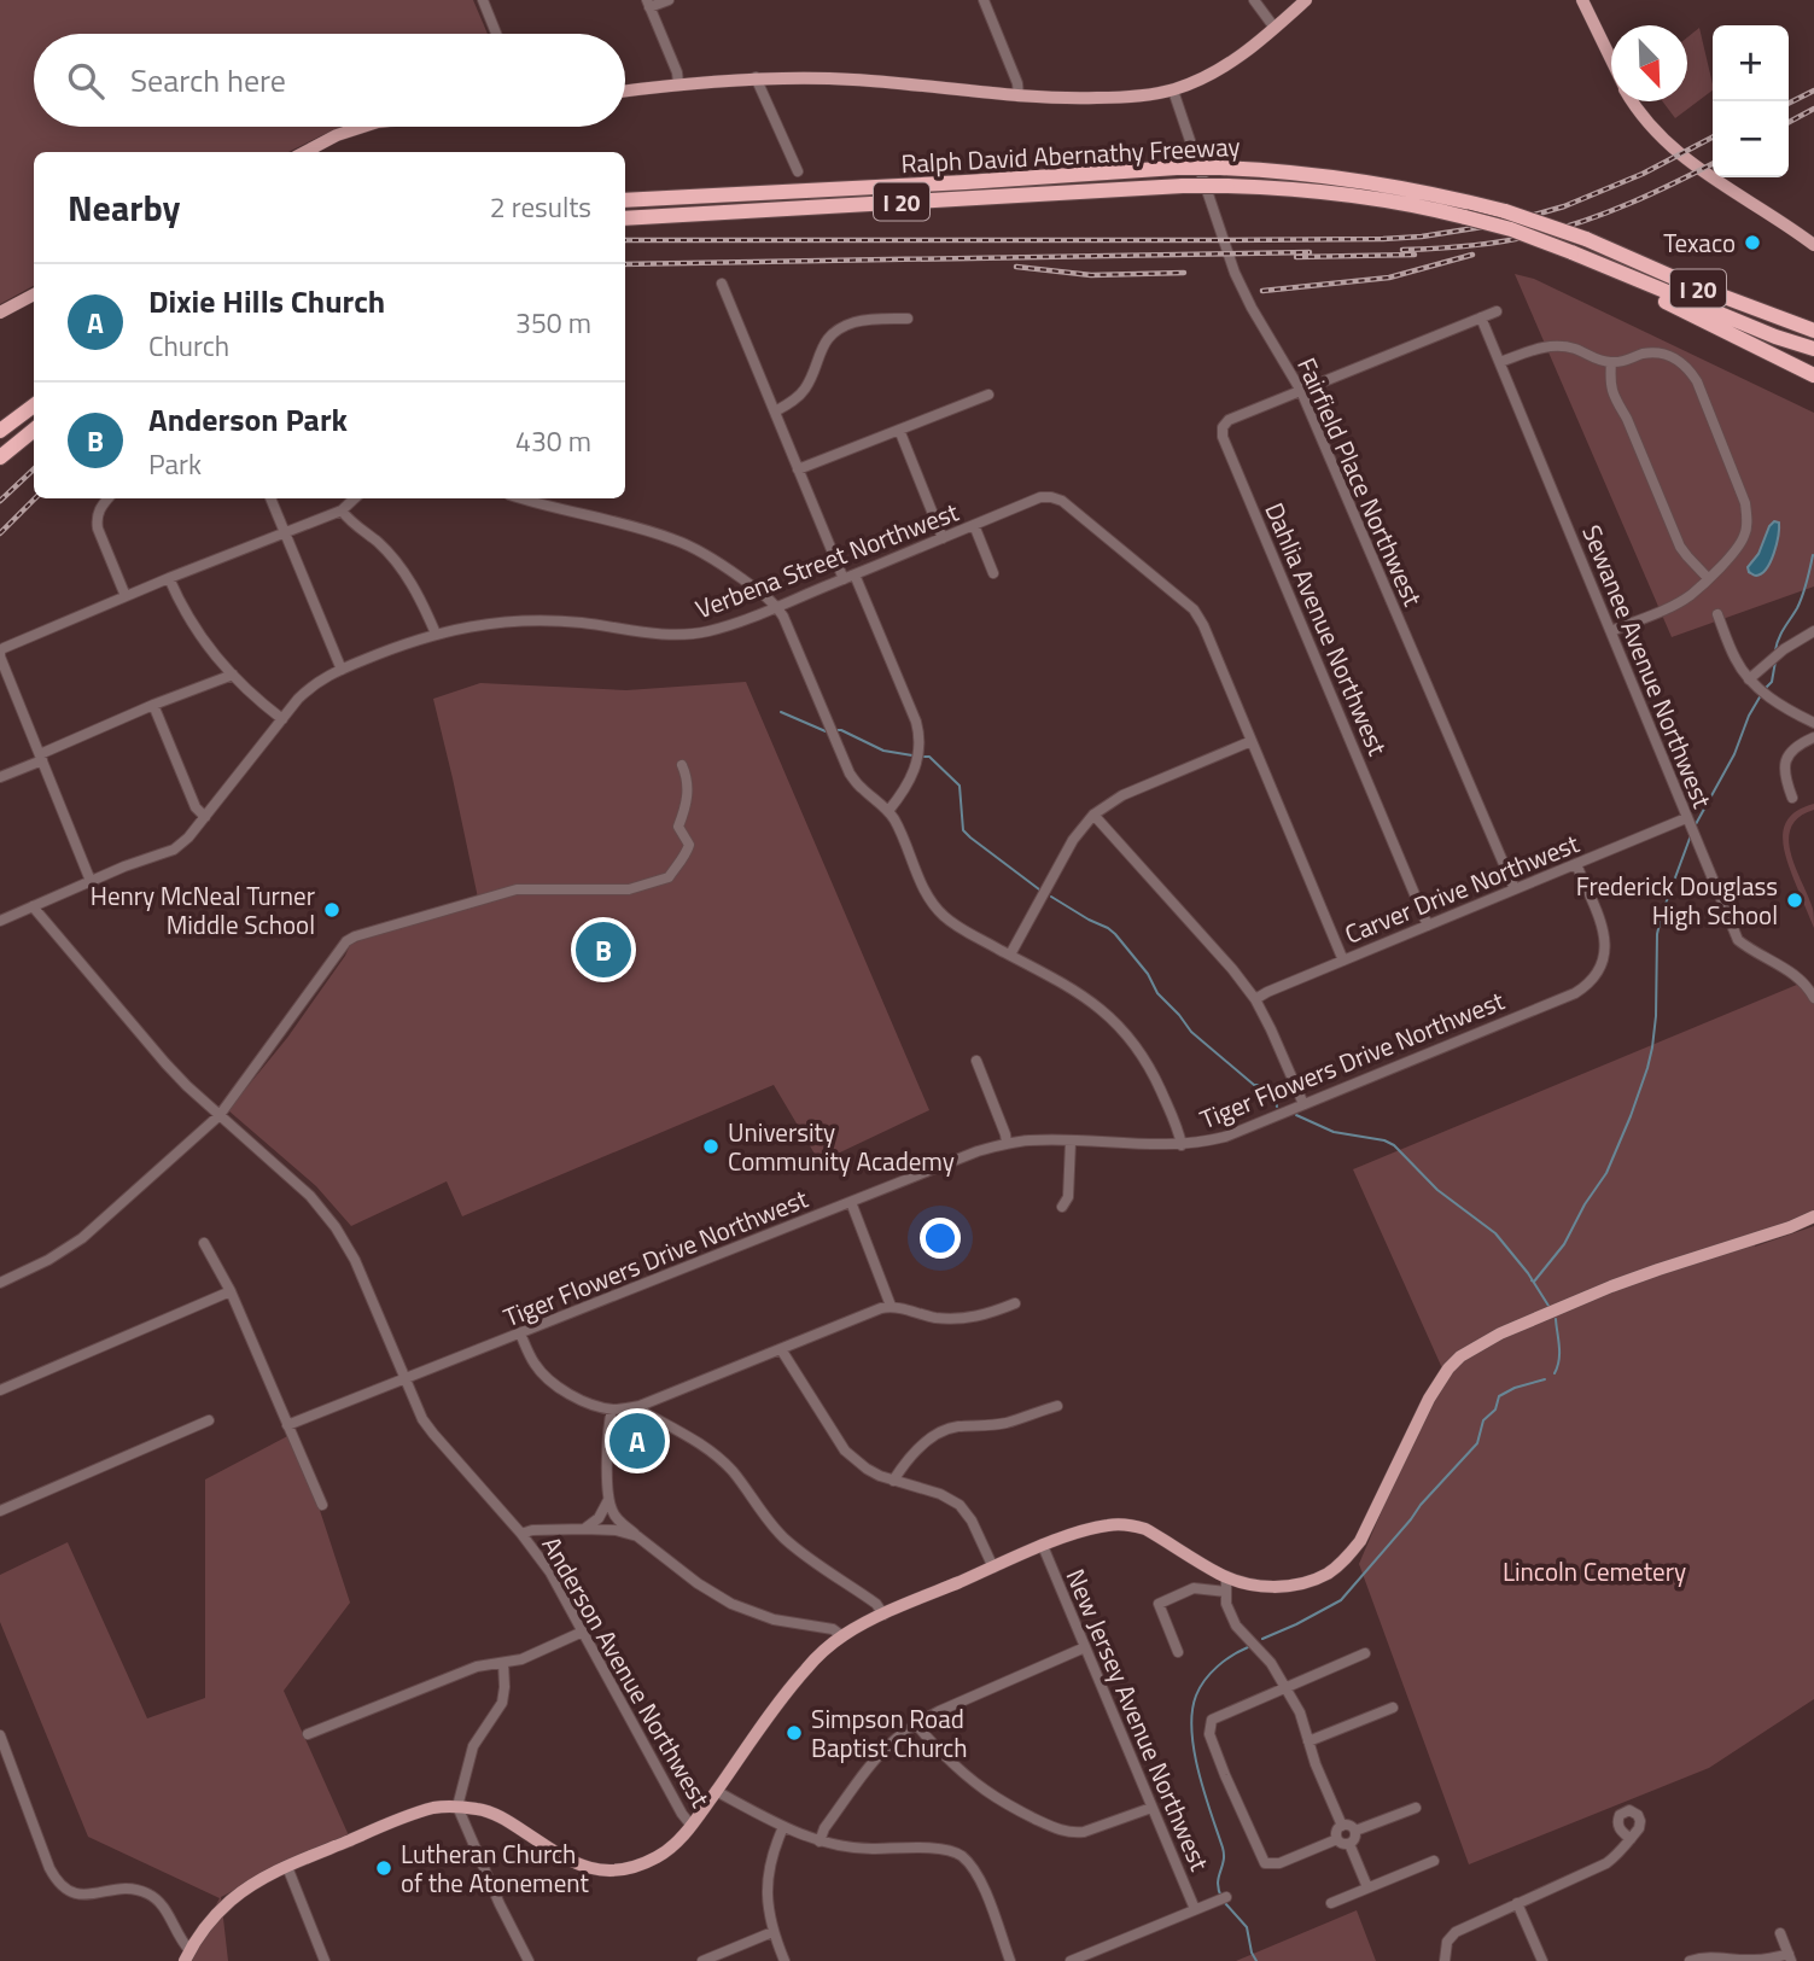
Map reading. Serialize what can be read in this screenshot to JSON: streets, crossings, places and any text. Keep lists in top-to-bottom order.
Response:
{
  "streets": {
    "highway": ["Ralph David Abernathy Freeway", "I 20"],
    "street": [
      "Fairfield Place Northwest",
      "Verbena Street Northwest",
      "Dahlia Avenue Northwest",
      "Sewanee Avenue Northwest",
      "Carver Drive Northwest",
      "Tiger Flowers Drive Northwest",
      "Anderson Avenue Northwest",
      "New Jersey Avenue Northwest"
    ]
  },
  "crossings": [
    ["Ralph David Abernathy Freeway", "I 20"],
    ["Fairfield Place Northwest", "Dahlia Avenue Northwest"],
    ["Fairfield Place Northwest", "Carver Drive Northwest"],
    ["Verbena Street Northwest", "Carver Drive Northwest"],
    ["Verbena Street Northwest", "Anderson Avenue Northwest"],
    ["Dahlia Avenue Northwest", "Carver Drive Northwest"],
    ["Sewanee Avenue Northwest", "Carver Drive Northwest"],
    ["Carver Drive Northwest", "Tiger Flowers Drive Northwest"],
    ["Tiger Flowers Drive Northwest", "Anderson Avenue Northwest"]
  ],
  "parks": ["Lincoln Cemetery"],
  "places": [
    "Texaco",
    "Frederick Douglass High School",
    "Henry McNeal Turner Middle School",
    "University Community Academy",
    "Simpson Road Baptist Church",
    "Lutheran Church of the Atonement"
  ],
  "north": "bottom right",
  "page": {
    "map_buttons": ["+", "−"],
    "search": "Search here",
    "heading": ["Nearby", "2 results"],
    "list": [
      {
        "mark": "A",
        "name": "Dixie Hills Church",
        "note": "Church",
        "value": "350 m"
      },
      {
        "mark": "B",
        "name": "Anderson Park",
        "note": "Park",
        "value": "430 m"
      }
    ],
    "pins": ["B", "A"]
  }
}
